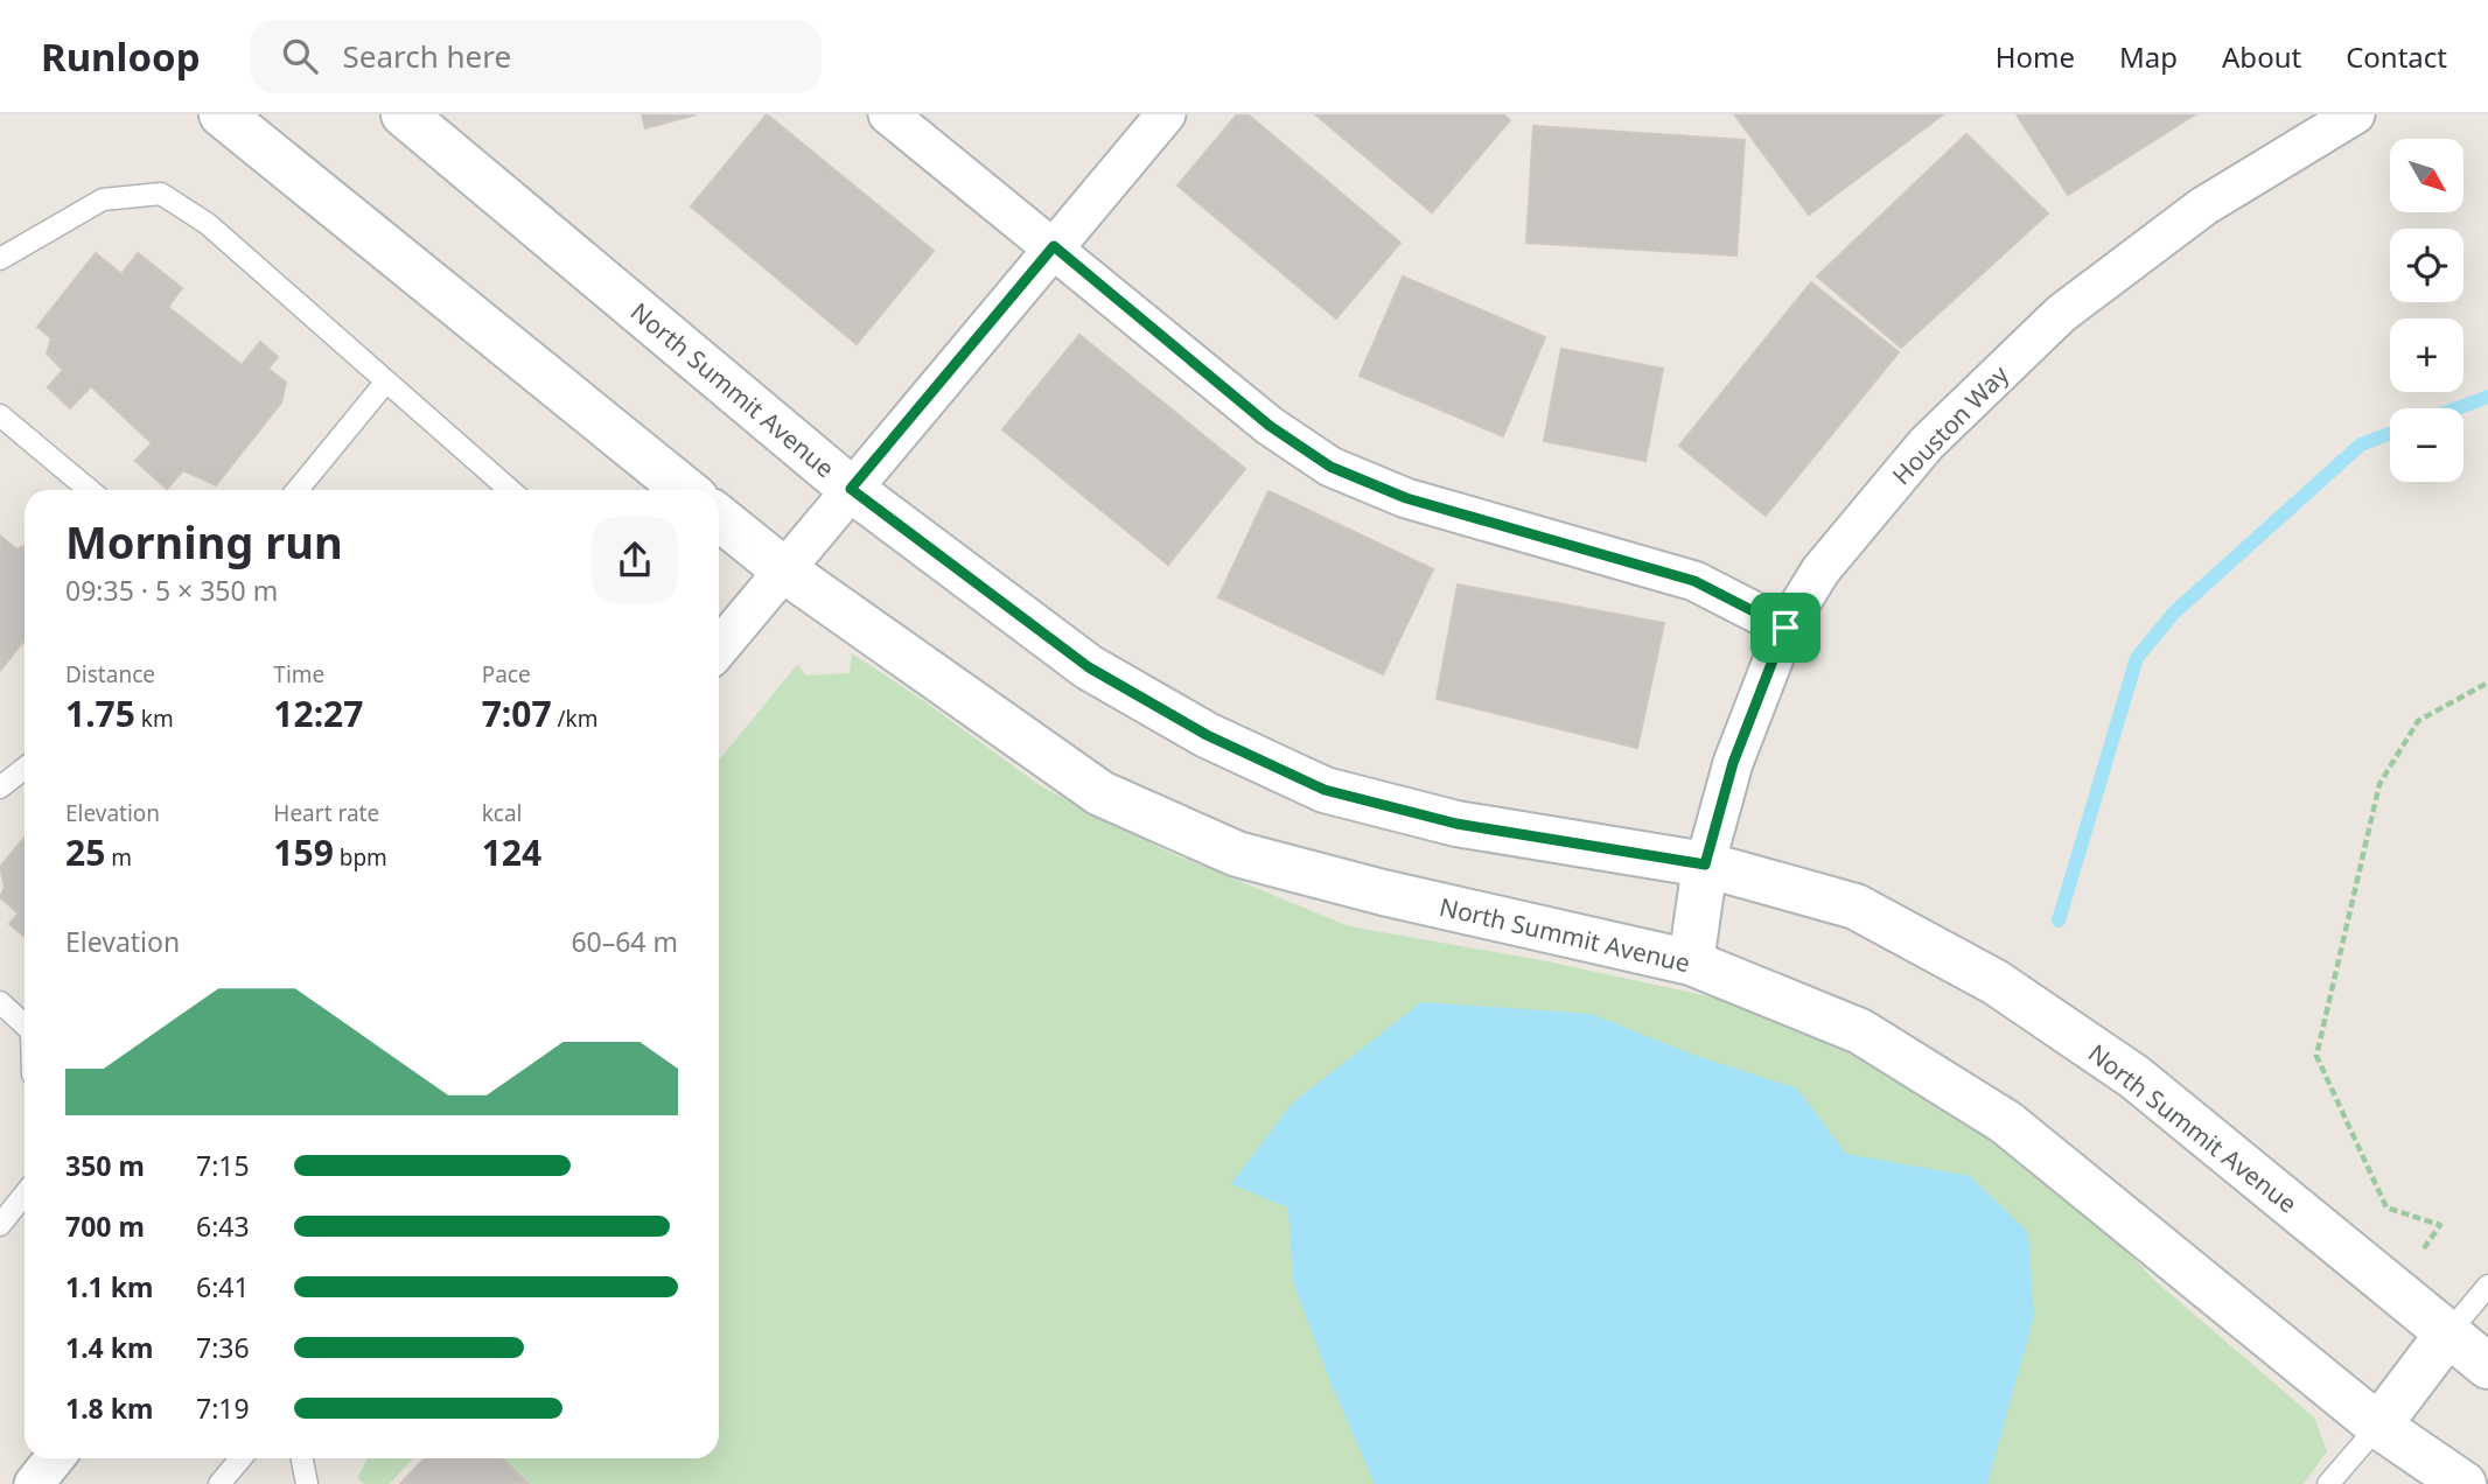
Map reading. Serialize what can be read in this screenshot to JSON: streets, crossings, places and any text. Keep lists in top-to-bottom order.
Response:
{
  "streets": {
    "main road": ["North Summit Avenue"],
    "street": ["Houston Way"]
  },
  "crossings": [
    ["North Summit Avenue", "Houston Way"]
  ],
  "north": "bottom right",
  "page": {
    "header": "Runloop",
    "search": "Search here",
    "nav": [
      "Home",
      "Map",
      "About",
      "Contact"
    ],
    "map_buttons": ["+", "−"],
    "heading": ["Morning run", "09:35 · 5 × 350 m"],
    "stats": [
      ["Distance", "1.75 km"],
      ["Time", "12:27"],
      ["Pace", "7:07 /km"],
      ["Elevation", "25 m"],
      ["Heart rate", "159 bpm"],
      ["kcal", "124"]
    ],
    "chart": ["Elevation", "60–64 m"],
    "list": [
      {
        "name": "350 m",
        "note": "7:15"
      },
      {
        "name": "700 m",
        "note": "6:43"
      },
      {
        "name": "1.1 km",
        "note": "6:41"
      },
      {
        "name": "1.4 km",
        "note": "7:36"
      },
      {
        "name": "1.8 km",
        "note": "7:19"
      }
    ]
  }
}
